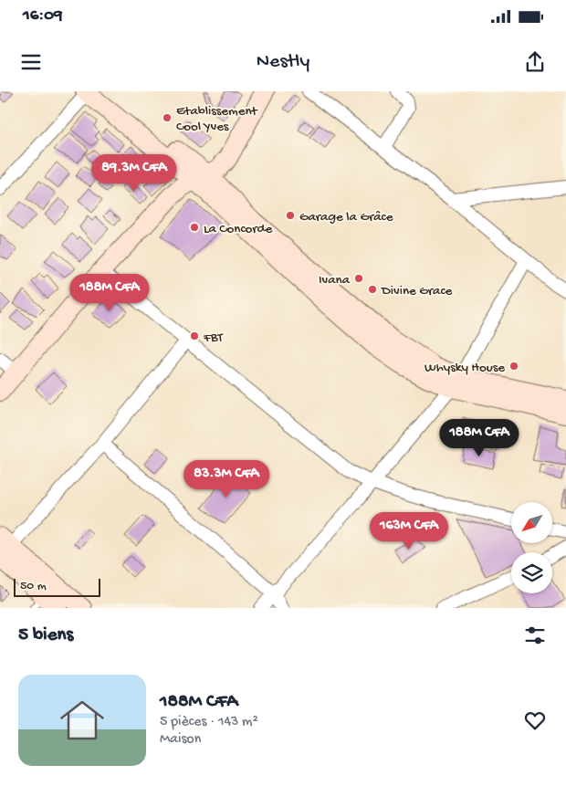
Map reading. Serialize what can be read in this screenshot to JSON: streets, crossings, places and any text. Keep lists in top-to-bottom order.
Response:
{
  "places": [
    "Etablissement Cool Yves",
    "Garage la Grâce",
    "La Concorde",
    "Ivana",
    "Divine Grace",
    "FBT",
    "Whysky House"
  ],
  "scale_bar": "50 m",
  "north": "bottom left",
  "page": {
    "status": "16:09",
    "header": "Nestly",
    "price": [
      "89.3M CFA",
      "188M CFA",
      "188M CFA",
      "83.3M CFA",
      "163M CFA"
    ],
    "scale": "50 m",
    "heading": "5 biens",
    "list": [
      {
        "name": "188M CFA",
        "note": "5 pièces · 143 m² · Maison"
      }
    ]
  }
}
